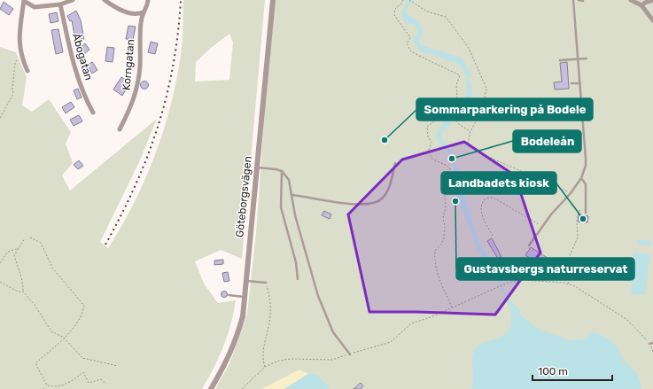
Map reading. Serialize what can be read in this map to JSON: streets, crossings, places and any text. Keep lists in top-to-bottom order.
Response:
{
  "streets": {
    "street": ["Åbogatan", "Korngatan", "Göteborgsvägen"]
  },
  "places": [
    "Sommarparkering på Bodele",
    "Bodeleån",
    "Gustavsbergs naturreservat",
    "Landbadets kiosk"
  ],
  "scale_bar": "100 m"
}
